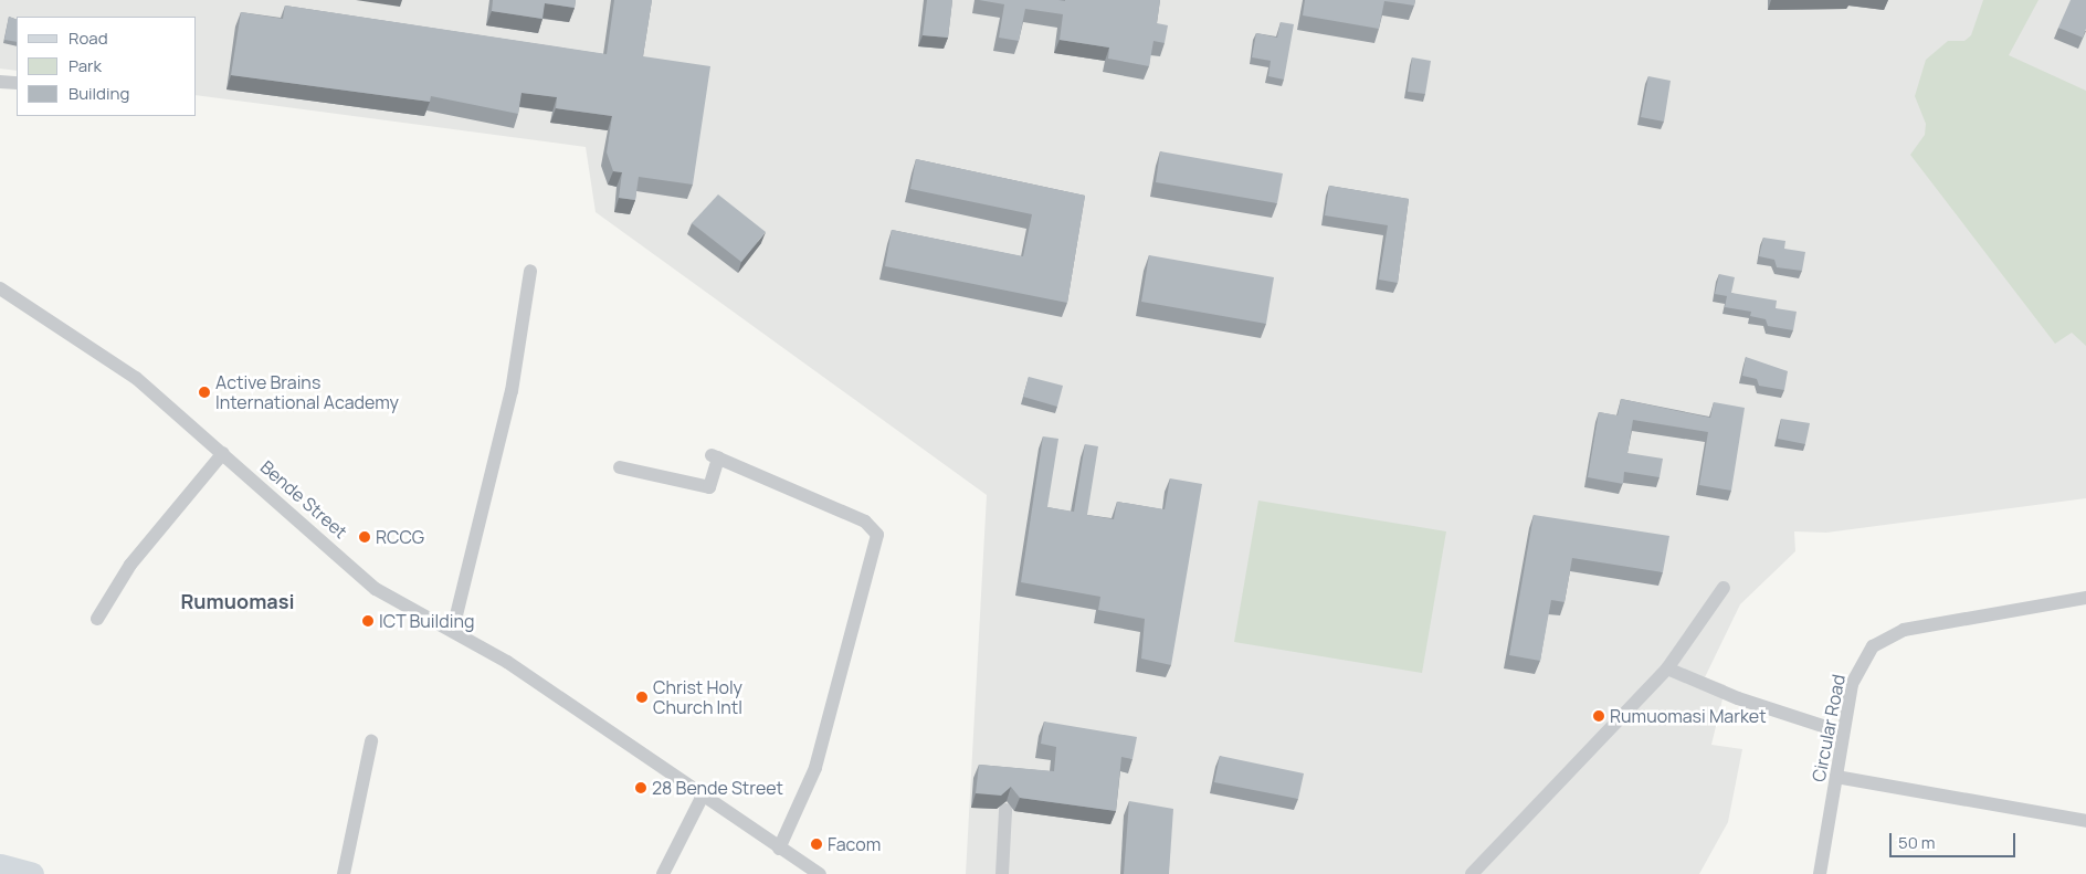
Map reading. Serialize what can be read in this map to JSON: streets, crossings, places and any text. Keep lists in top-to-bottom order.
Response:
{
  "streets": {
    "street": ["Bende Street", "Circular Road"]
  },
  "districts": ["Rumuomasi"],
  "places": [
    "Active Brains International Academy",
    "RCCG",
    "ICT Building",
    "Christ Holy Church Intl",
    "Rumuomasi Market",
    "28 Bende Street",
    "Facom"
  ],
  "legend": ["Road", "Park", "Building"],
  "scale_bar": "50 m"
}
